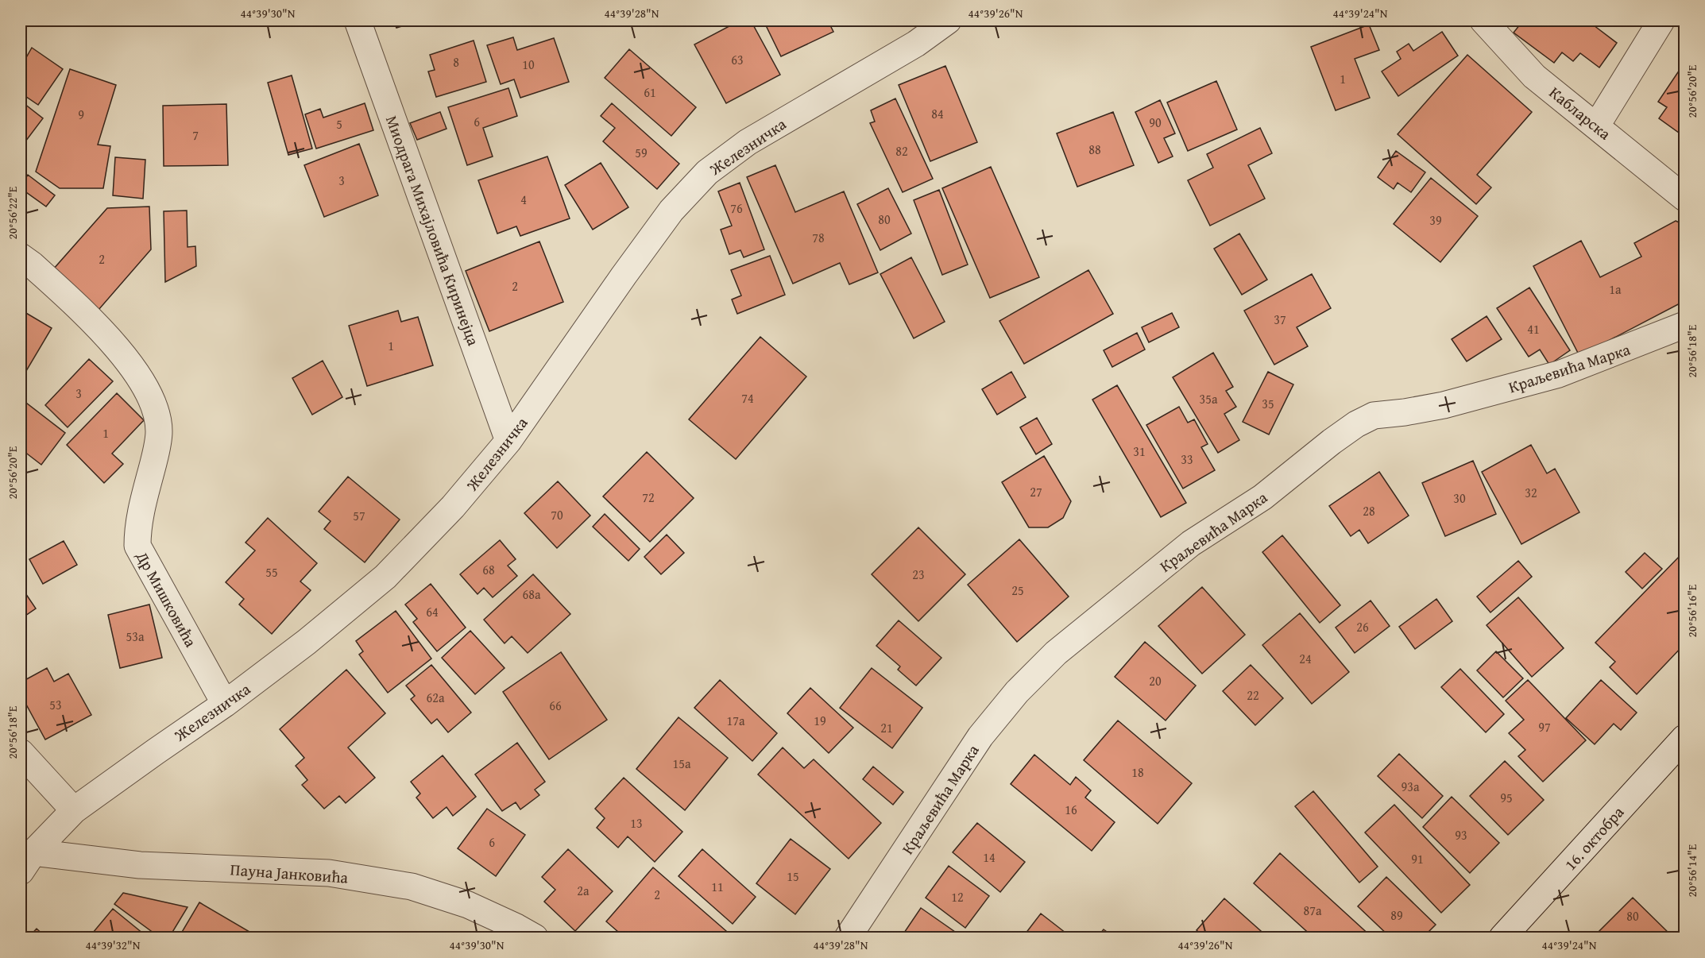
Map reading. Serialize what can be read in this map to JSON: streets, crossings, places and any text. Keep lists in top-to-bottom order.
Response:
{
  "streets": {
    "street": [
      "Кабларска",
      "Железничка",
      "Миодрага Михајловића Киринејца",
      "Краљевића Марка",
      "Др Мишковића",
      "16. октобра",
      "Пауна Јанковића"
    ]
  },
  "crossings": [
    ["Железничка", "Миодрага Михајловића Киринејца"],
    ["Железничка", "Др Мишковића"],
    ["Железничка", "Пауна Јанковића"]
  ],
  "house_numbers": [
    "63",
    "8",
    "10",
    "1",
    "61",
    "84",
    "9",
    "6",
    "90",
    "5",
    "7",
    "88",
    "82",
    "59",
    "3",
    "4",
    "76",
    "80",
    "39",
    "78",
    "2",
    "2",
    "1a",
    "37",
    "41",
    "1",
    "3",
    "74",
    "35a",
    "35",
    "1",
    "31",
    "33",
    "27",
    "32",
    "72",
    "30",
    "28",
    "70",
    "57",
    "68",
    "55",
    "23",
    "25",
    "68a",
    "64",
    "26",
    "53a",
    "24",
    "20",
    "22",
    "62a",
    "53",
    "66",
    "17a",
    "19",
    "97",
    "21",
    "15a",
    "18",
    "93a",
    "95",
    "16",
    "13",
    "93",
    "6",
    "14",
    "91",
    "15",
    "11",
    "2a",
    "2",
    "12",
    "87a",
    "89",
    "80"
  ],
  "coordinates": [
    "44°39'30\"N",
    "44°39'28\"N",
    "44°39'26\"N",
    "44°39'24\"N",
    "20°56'20\"E",
    "20°56'22\"E",
    "20°56'18\"E",
    "20°56'16\"E",
    "20°56'14\"E",
    "44°39'32\"N"
  ]
}
